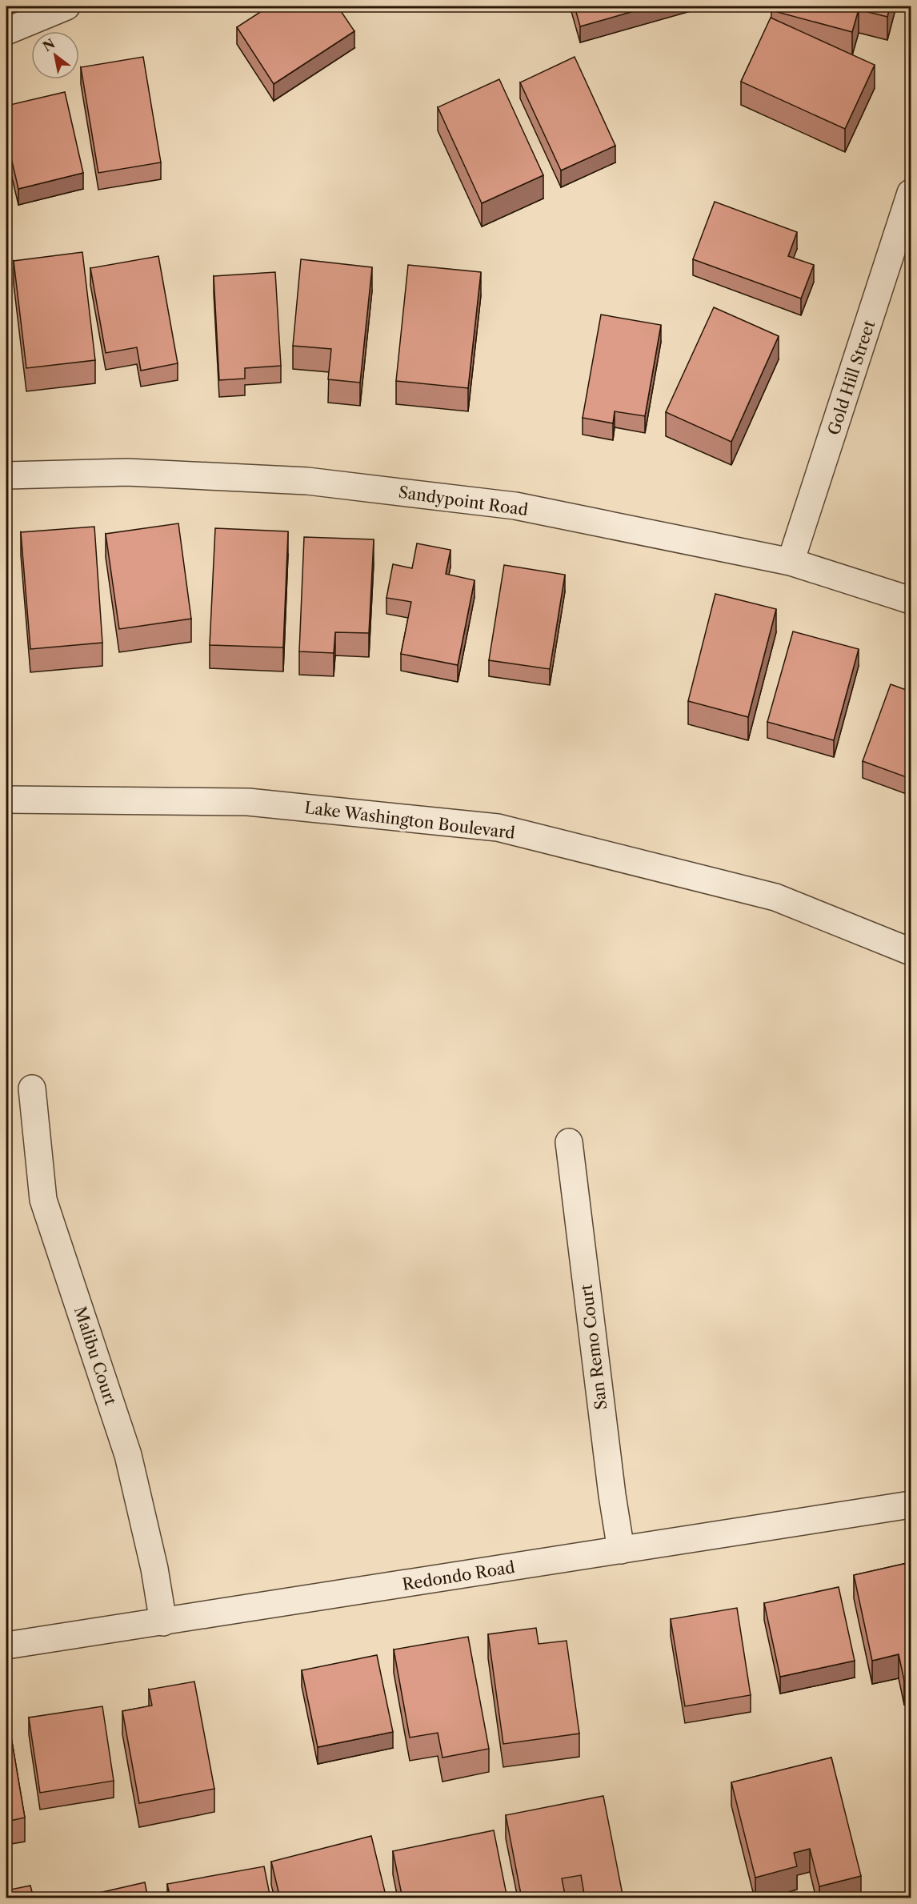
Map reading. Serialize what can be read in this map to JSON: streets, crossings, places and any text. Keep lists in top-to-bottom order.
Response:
{
  "streets": {
    "street": [
      "Gold Hill Street",
      "Sandypoint Road",
      "Lake Washington Boulevard",
      "San Remo Court",
      "Malibu Court",
      "Redondo Road"
    ]
  },
  "crossings": [
    ["Gold Hill Street", "Sandypoint Road"],
    ["San Remo Court", "Redondo Road"],
    ["Malibu Court", "Redondo Road"]
  ],
  "north": "top left"
}
